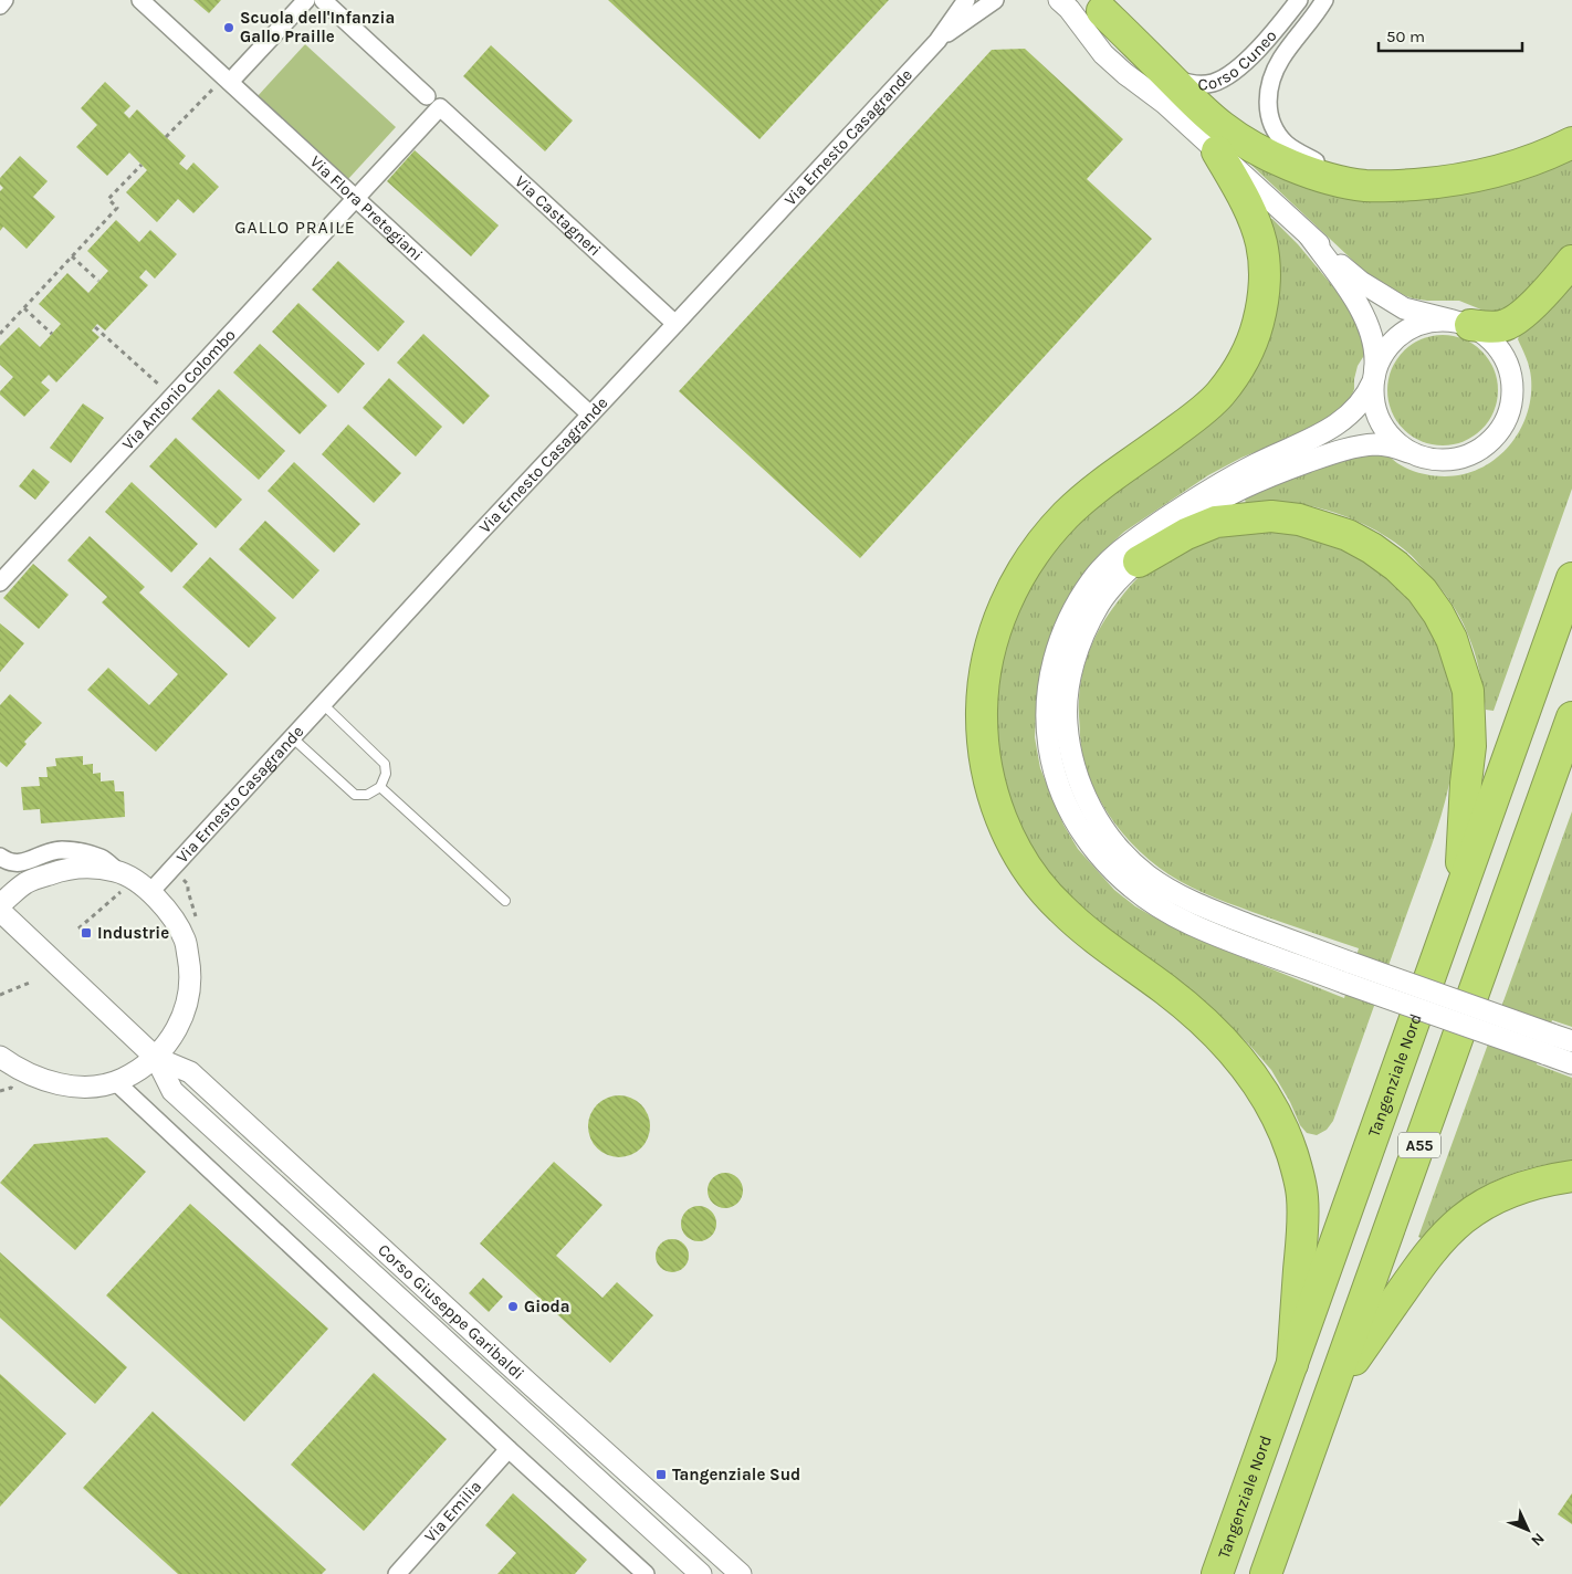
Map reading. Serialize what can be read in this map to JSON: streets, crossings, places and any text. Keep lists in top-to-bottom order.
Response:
{
  "streets": {
    "highway": ["Tangenziale Nord", "A55"],
    "street": [
      "Corso Cuneo",
      "Via Ernesto Casagrande",
      "Via Flora Pretegiani",
      "Via Castagneri",
      "Via Antonio Colombo",
      "Corso Giuseppe Garibaldi",
      "Via Emilia"
    ]
  },
  "crossings": [
    ["Via Ernesto Casagrande", "Via Flora Pretegiani"],
    ["Via Ernesto Casagrande", "Via Castagneri"],
    ["Via Flora Pretegiani", "Via Antonio Colombo"],
    ["Via Castagneri", "Via Antonio Colombo"]
  ],
  "districts": ["GALLO PRAILE"],
  "places": {
    "other": ["Scuola dell'Infanzia Gallo Praille", "Gioda"],
    "transit": ["Industrie", "Tangenziale Sud"]
  },
  "scale_bar": "50 m",
  "north": "bottom right"
}
